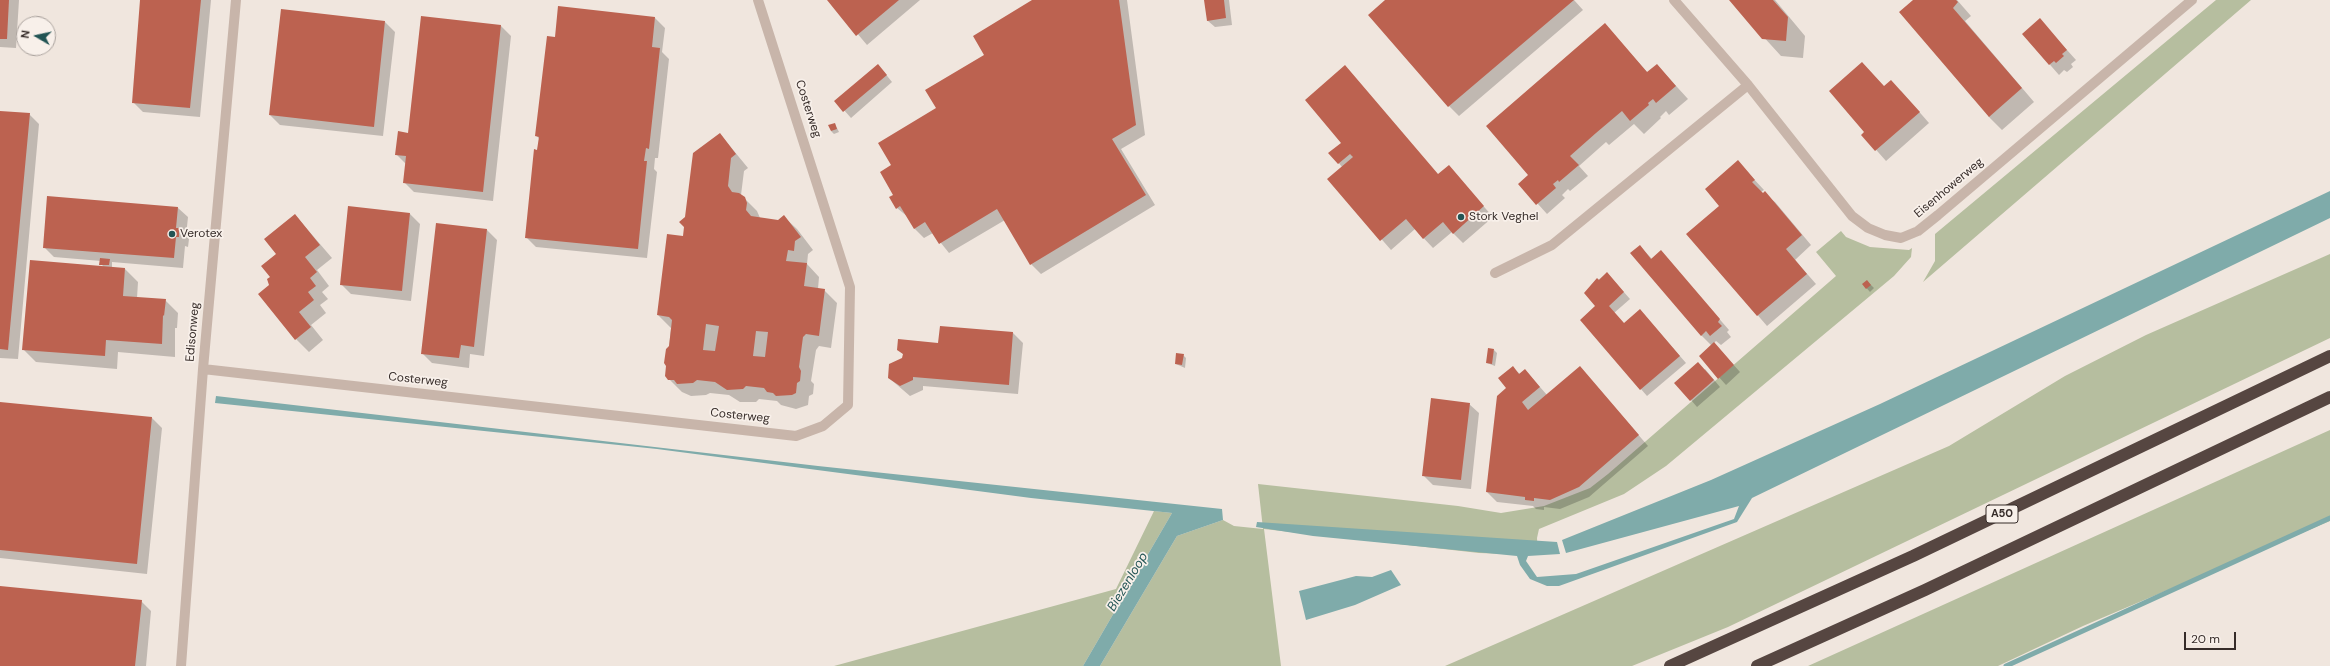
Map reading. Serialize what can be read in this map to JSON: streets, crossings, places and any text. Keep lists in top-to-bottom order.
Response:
{
  "streets": {
    "highway": ["A50"],
    "street": ["Costerweg", "Eisenhowerweg", "Edisonweg"]
  },
  "crossings": [
    ["Costerweg", "Edisonweg"]
  ],
  "water": ["Biezenloop"],
  "places": ["Stork Veghel", "Verotex"],
  "scale_bar": "20 m",
  "north": "left"
}
